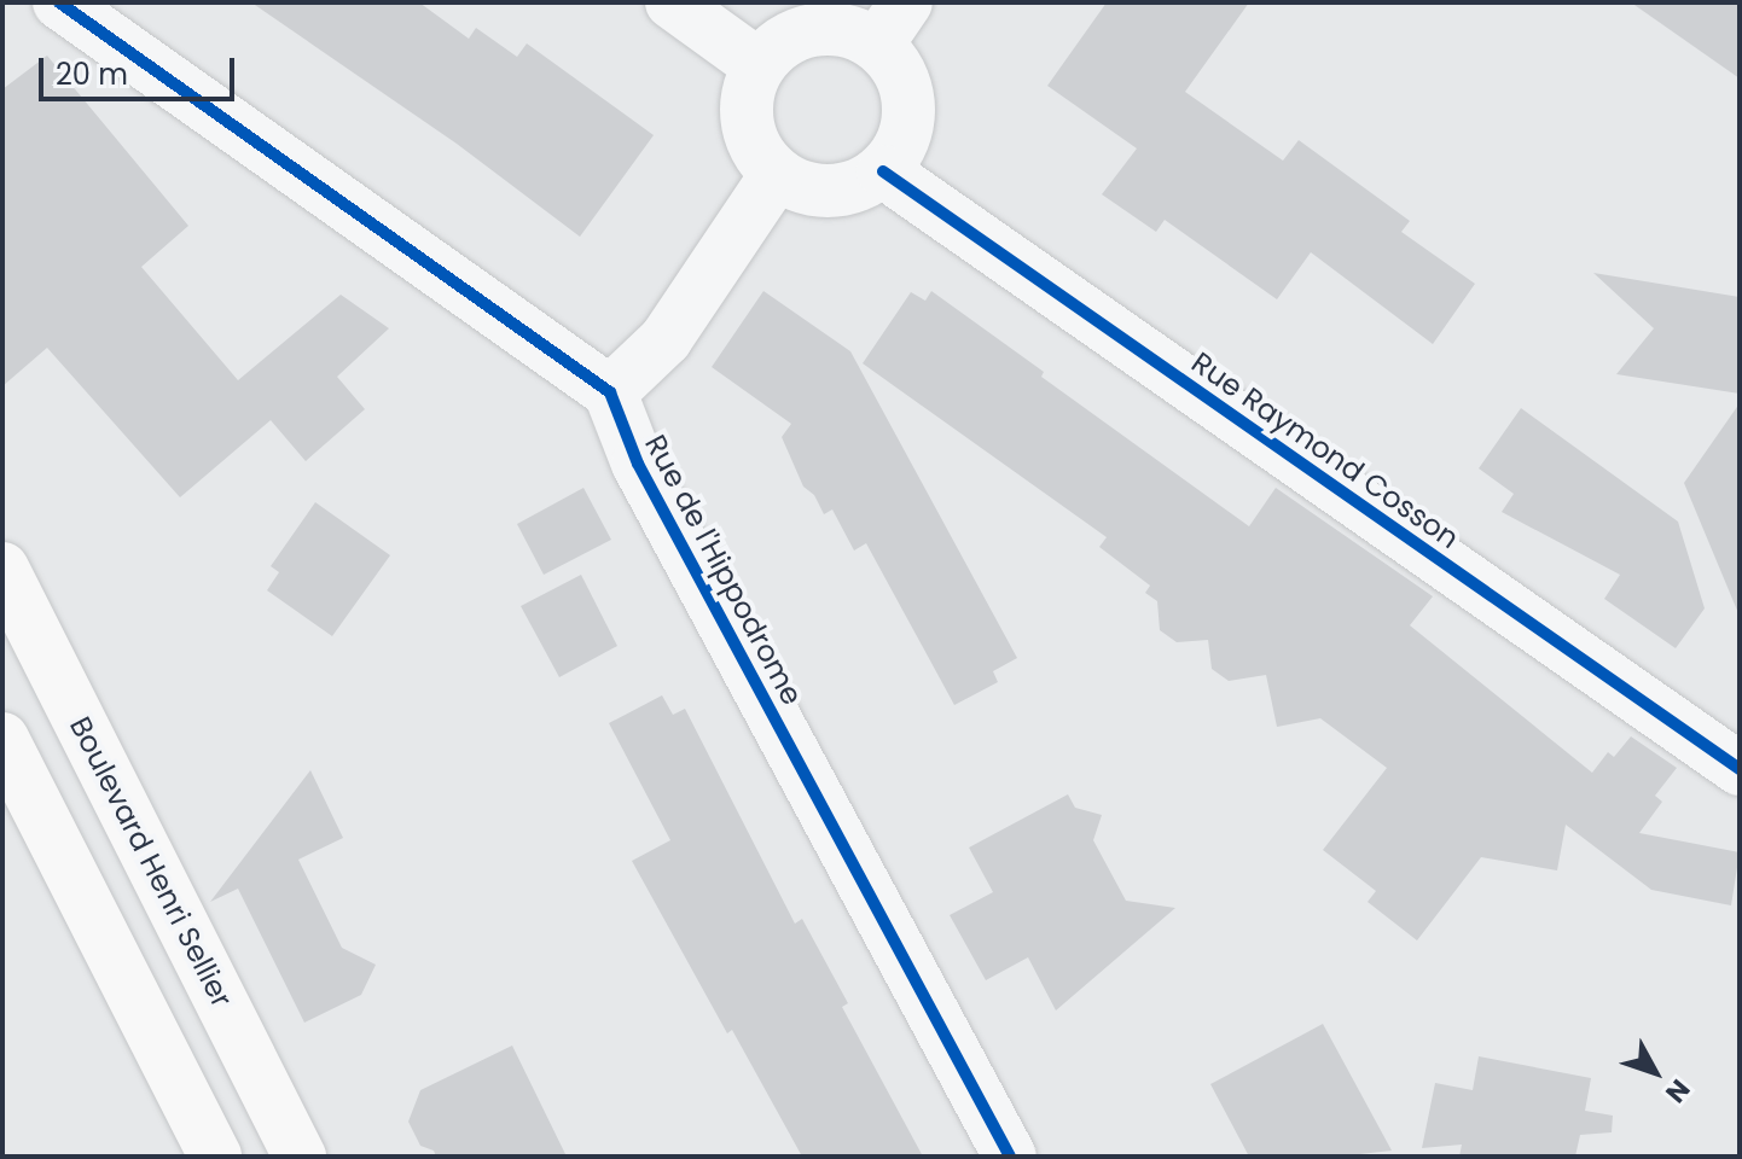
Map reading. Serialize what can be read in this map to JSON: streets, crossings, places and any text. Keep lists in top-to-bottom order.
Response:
{
  "streets": {
    "main road": ["Boulevard Henri Sellier"],
    "street": ["Rue Raymond Cosson", "Rue de l'Hippodrome"]
  },
  "scale_bar": "20 m",
  "north": "bottom right"
}
